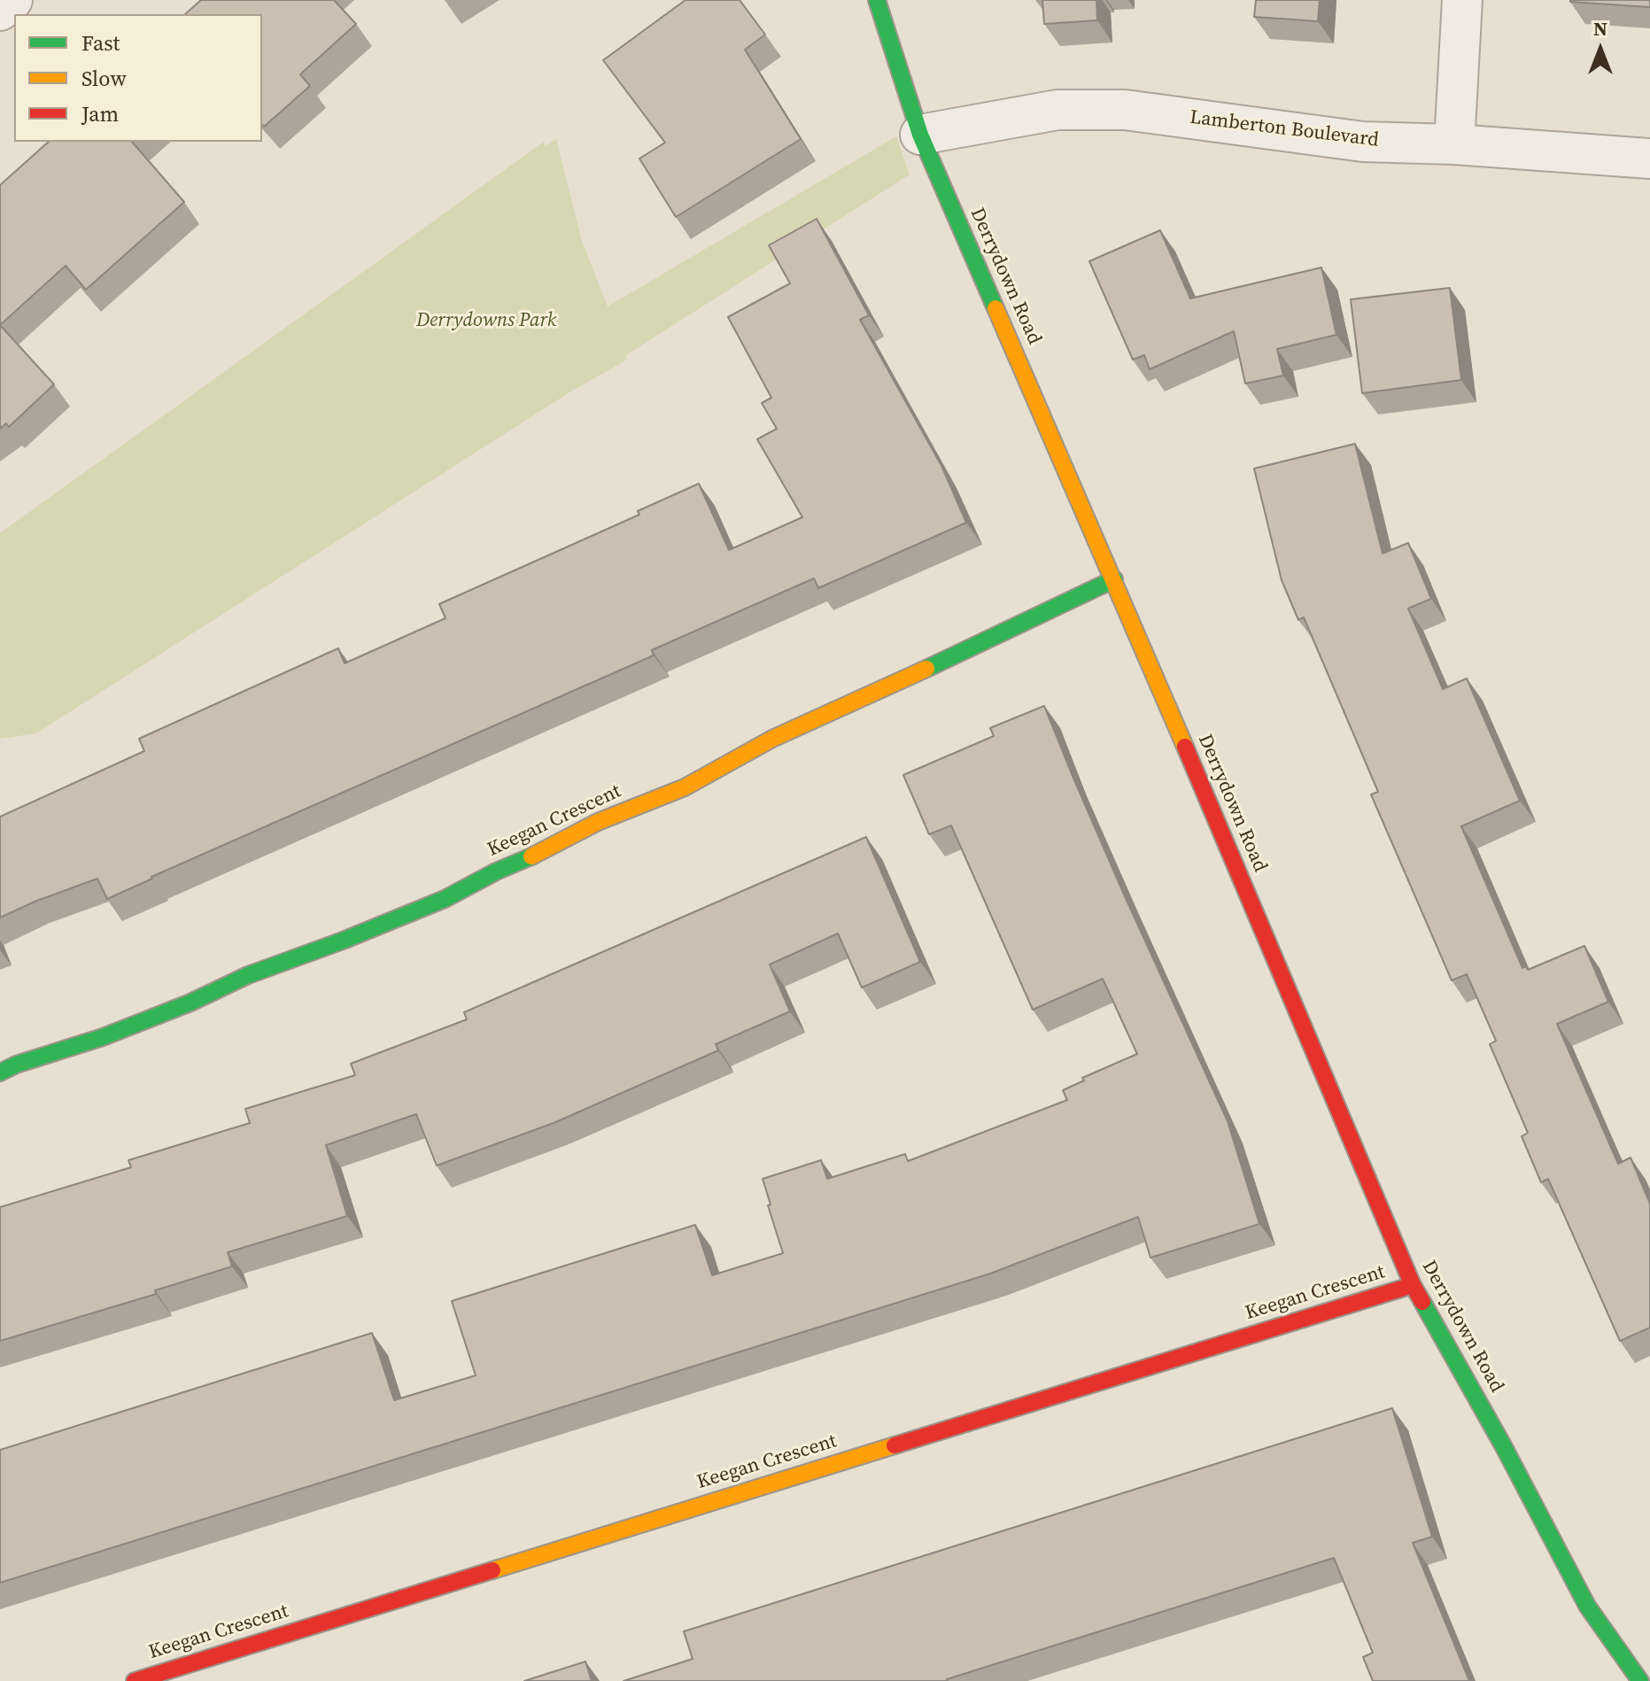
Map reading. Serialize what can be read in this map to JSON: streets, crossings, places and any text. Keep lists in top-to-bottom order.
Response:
{
  "streets": {
    "street": ["Lamberton Boulevard", "Derrydown Road", "Keegan Crescent"]
  },
  "crossings": [
    ["Lamberton Boulevard", "Derrydown Road"],
    ["Derrydown Road", "Keegan Crescent"]
  ],
  "parks": ["Derrydowns Park"],
  "legend": ["Fast", "Slow", "Jam"],
  "north": "top"
}
